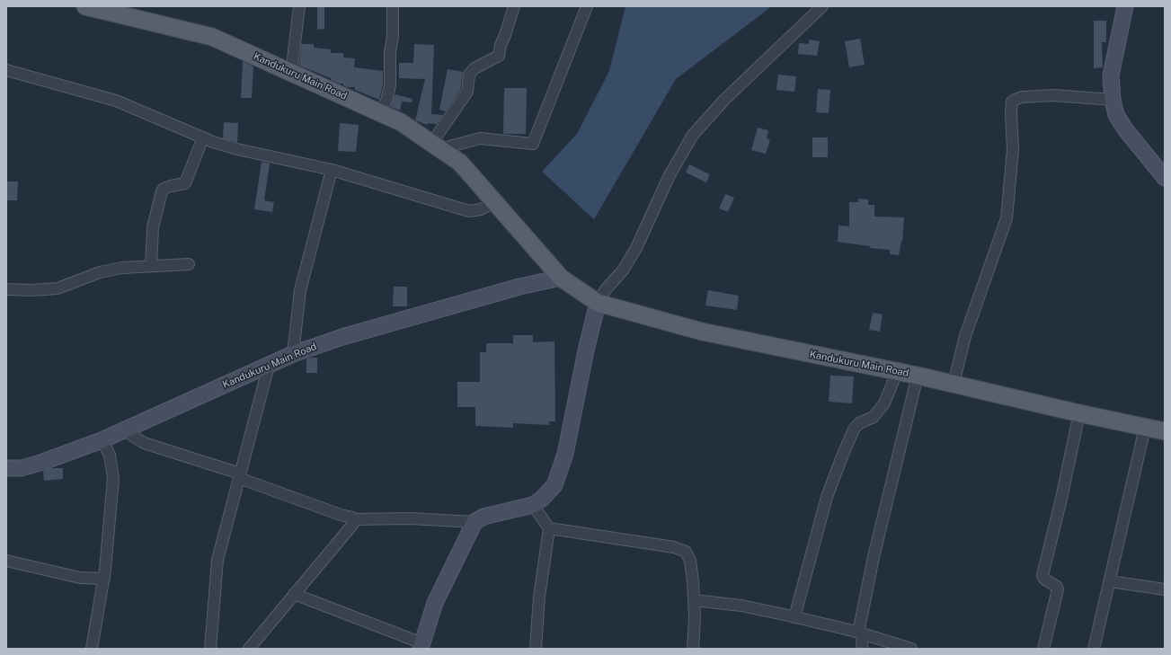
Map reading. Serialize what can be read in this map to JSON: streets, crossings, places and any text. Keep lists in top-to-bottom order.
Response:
{
  "streets": {
    "main road": ["Kandukuru Main Road"]
  }
}
